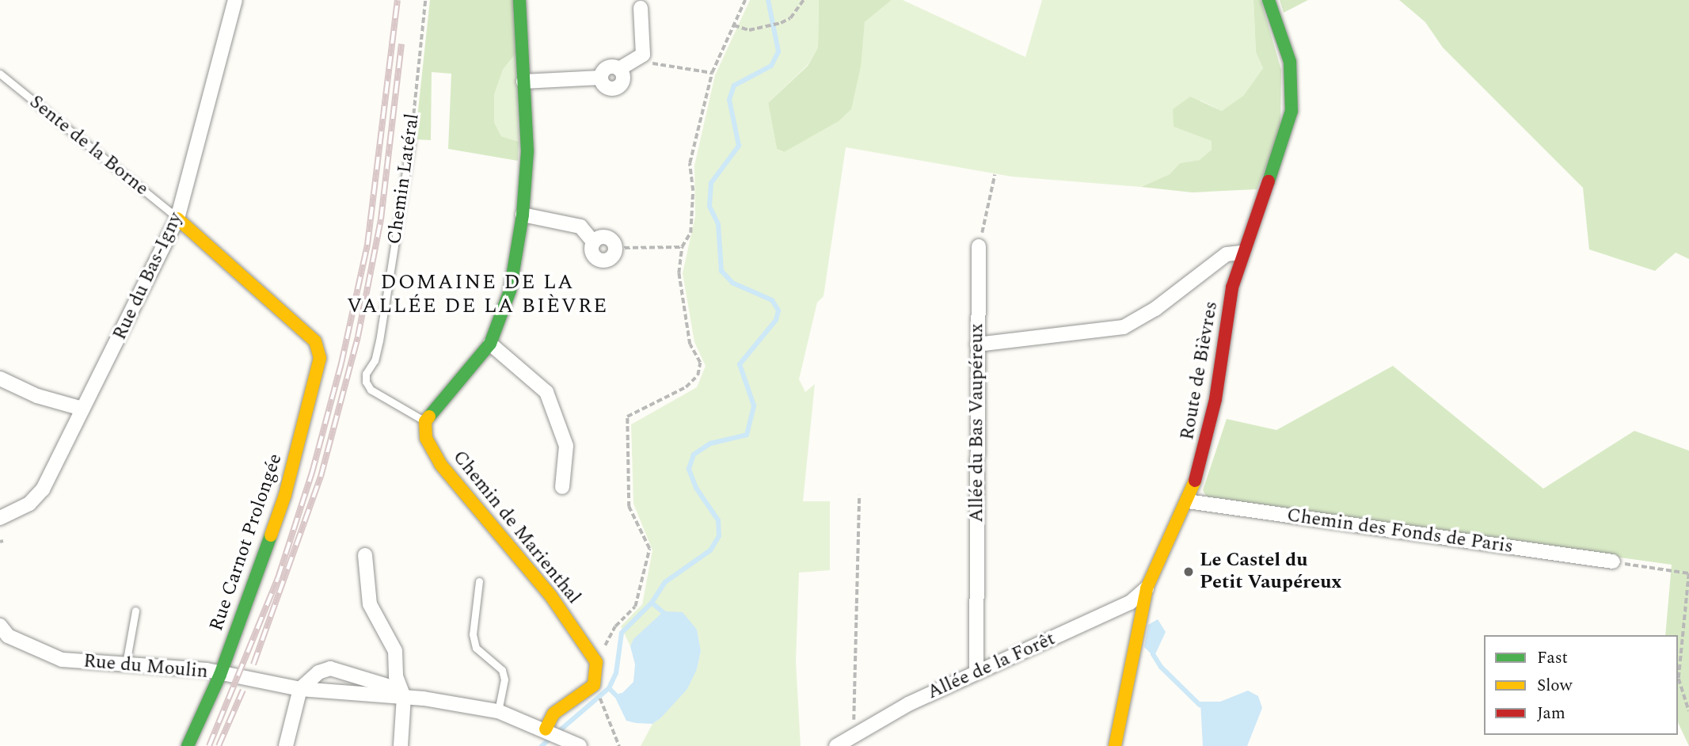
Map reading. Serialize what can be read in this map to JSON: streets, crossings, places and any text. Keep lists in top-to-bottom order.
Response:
{
  "streets": {
    "street": [
      "Rue du Bas-Igny",
      "Route de Bièvres",
      "Allée du Bas Vaupéreux",
      "Chemin de Marienthal",
      "Chemin des Fonds de Paris",
      "Rue Carnot Prolongée",
      "Allée de la Forêt",
      "Rue du Moulin"
    ],
    "lane": ["Sente de la Borne", "Chemin Latéral"]
  },
  "crossings": [
    ["Sente de la Borne", "Rue du Bas-Igny"],
    ["Sente de la Borne", "Rue Carnot Prolongée"],
    ["Chemin Latéral", "Chemin de Marienthal"],
    ["Rue du Bas-Igny", "Rue Carnot Prolongée"],
    ["Route de Bièvres", "Chemin des Fonds de Paris"],
    ["Route de Bièvres", "Allée de la Forêt"],
    ["Allée du Bas Vaupéreux", "Allée de la Forêt"],
    ["Rue Carnot Prolongée", "Rue du Moulin"]
  ],
  "districts": ["DOMAINE DE LA VALLÉE DE LA BIÈVRE"],
  "places": ["Le Castel du Petit Vaupéreux"],
  "legend": ["Fast", "Slow", "Jam"]
}
